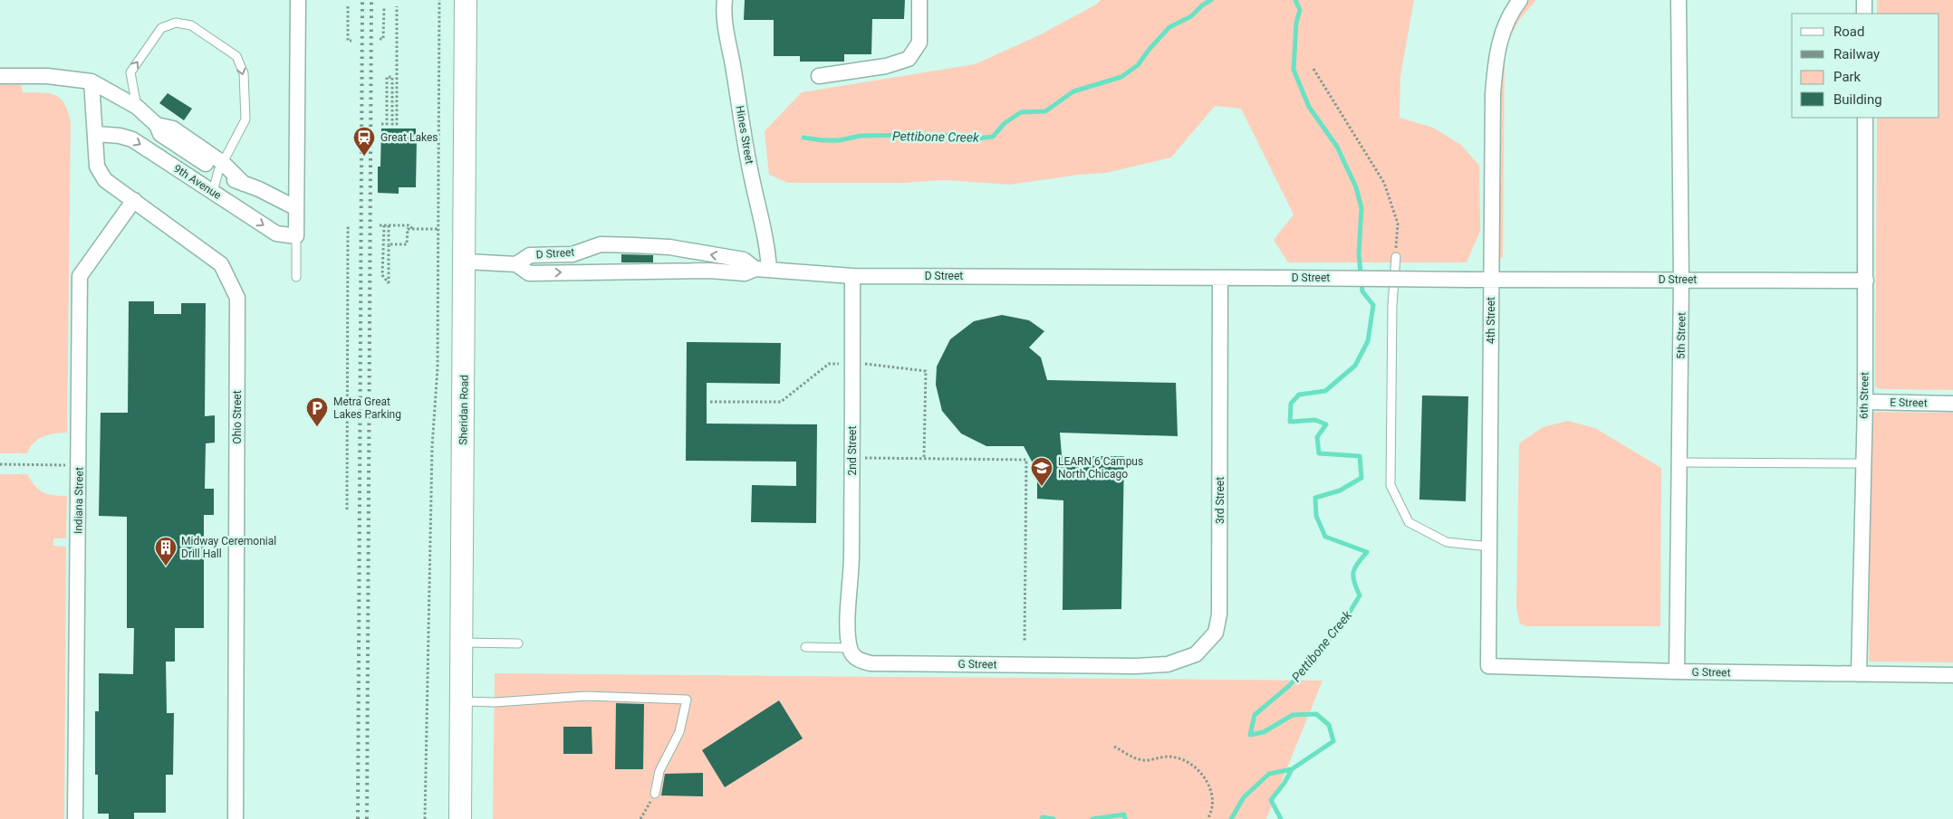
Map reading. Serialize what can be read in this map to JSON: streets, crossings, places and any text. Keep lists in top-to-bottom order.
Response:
{
  "streets": {
    "main road": ["Sheridan Road"],
    "street": [
      "Hines Street",
      "9th Avenue",
      "D Street",
      "4th Street",
      "5th Street",
      "6th Street",
      "E Street",
      "Ohio Street",
      "2nd Street",
      "Indiana Street",
      "3rd Street",
      "G Street"
    ]
  },
  "crossings": [
    ["Hines Street", "D Street"],
    ["9th Avenue", "Ohio Street"],
    ["D Street", "4th Street"],
    ["D Street", "5th Street"],
    ["D Street", "6th Street"],
    ["D Street", "Sheridan Road"],
    ["D Street", "2nd Street"],
    ["D Street", "3rd Street"],
    ["4th Street", "G Street"],
    ["5th Street", "G Street"],
    ["6th Street", "E Street"],
    ["6th Street", "G Street"],
    ["Ohio Street", "Indiana Street"],
    ["2nd Street", "G Street"],
    ["3rd Street", "G Street"]
  ],
  "water": ["Pettibone Creek"],
  "places": {
    "station": ["Great Lakes"],
    "parking": ["Metra Great Lakes Parking"],
    "school or university": ["LEARN 6 Campus North Chicago"],
    "building": ["Midway Ceremonial Drill Hall"]
  },
  "legend": [
    "Road",
    "Railway",
    "Park",
    "Building"
  ]
}
